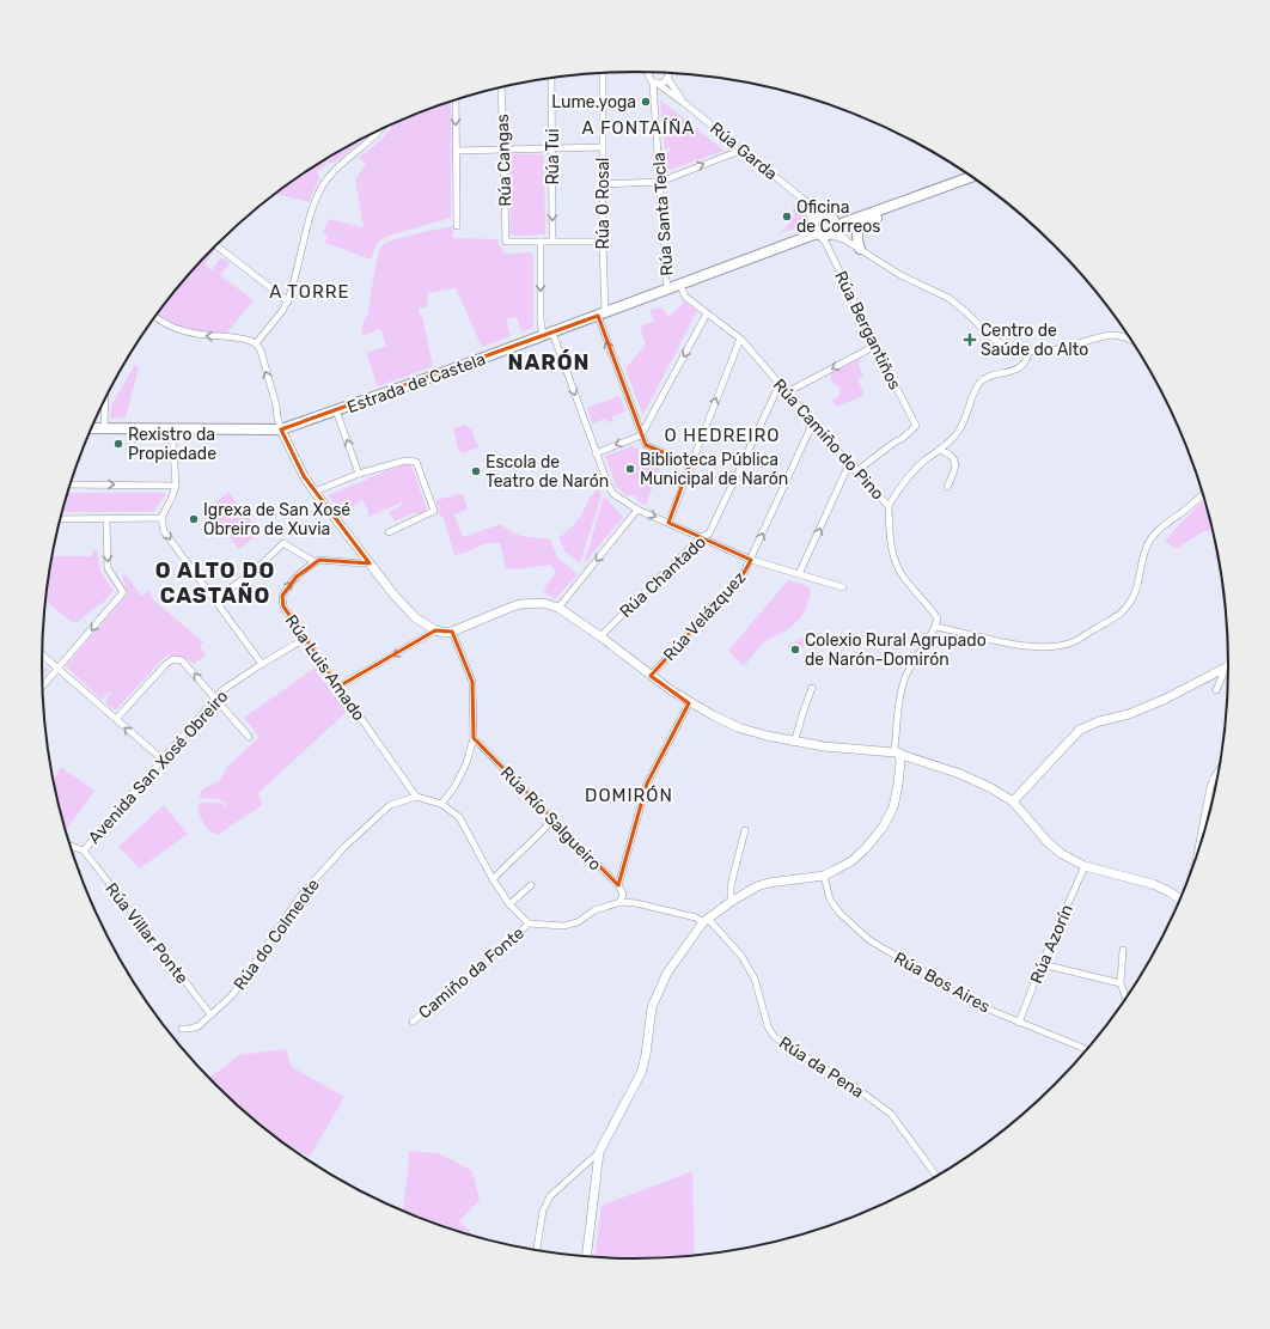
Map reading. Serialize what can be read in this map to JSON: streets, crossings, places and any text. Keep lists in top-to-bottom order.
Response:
{
  "streets": {
    "main road": ["Estrada de Castela"],
    "street": [
      "Rúa Garda",
      "Rúa Tui",
      "Rúa Cangas",
      "Rúa O Rosal",
      "Rúa Santa Tecla",
      "Rúa Bergantiños",
      "Rúa Camiño do Pino",
      "Rúa Chantado",
      "Rúa Velázquez",
      "Rúa Luis Amado",
      "Avenida San Xosé Obreiro",
      "Rúa Río Salgueiro",
      "Rúa Villar Ponte",
      "Rúa do Colmeote",
      "Rúa Azorín",
      "Camiño da Fonte",
      "Rúa Bos Aires",
      "Rúa da Pena"
    ]
  },
  "crossings": [
    ["Rúa Garda", "Rúa Santa Tecla"],
    ["Rúa Garda", "Rúa Bergantiños"],
    ["Rúa Garda", "Estrada de Castela"],
    ["Rúa O Rosal", "Estrada de Castela"],
    ["Rúa Santa Tecla", "Estrada de Castela"],
    ["Rúa Bergantiños", "Estrada de Castela"],
    ["Rúa Bergantiños", "Rúa Camiño do Pino"],
    ["Estrada de Castela", "Rúa Camiño do Pino"],
    ["Rúa Camiño do Pino", "Rúa Chantado"],
    ["Rúa Camiño do Pino", "Rúa Velázquez"],
    ["Rúa Luis Amado", "Avenida San Xosé Obreiro"],
    ["Rúa Luis Amado", "Rúa do Colmeote"],
    ["Avenida San Xosé Obreiro", "Rúa Villar Ponte"],
    ["Rúa Villar Ponte", "Rúa do Colmeote"],
    ["Rúa Azorín", "Rúa Bos Aires"]
  ],
  "one_way": ["Rúa Tui"],
  "districts": [
    "A FONTAÍÑA",
    "A TORRE",
    "NARÓN",
    "O HEDREIRO",
    "O ALTO DO CASTAÑO",
    "DOMIRÓN"
  ],
  "places": {
    "other": [
      "Lume.yoga",
      "Oficina de Correos",
      "Rexistro da Propiedade",
      "Biblioteca Pública Municipal de Narón",
      "Escola de Teatro de Narón",
      "Igrexa de San Xosé Obreiro de Xuvia",
      "Colexio Rural Agrupado de Narón-Domirón"
    ],
    "health": ["Centro de Saúde do Alto"]
  }
}
